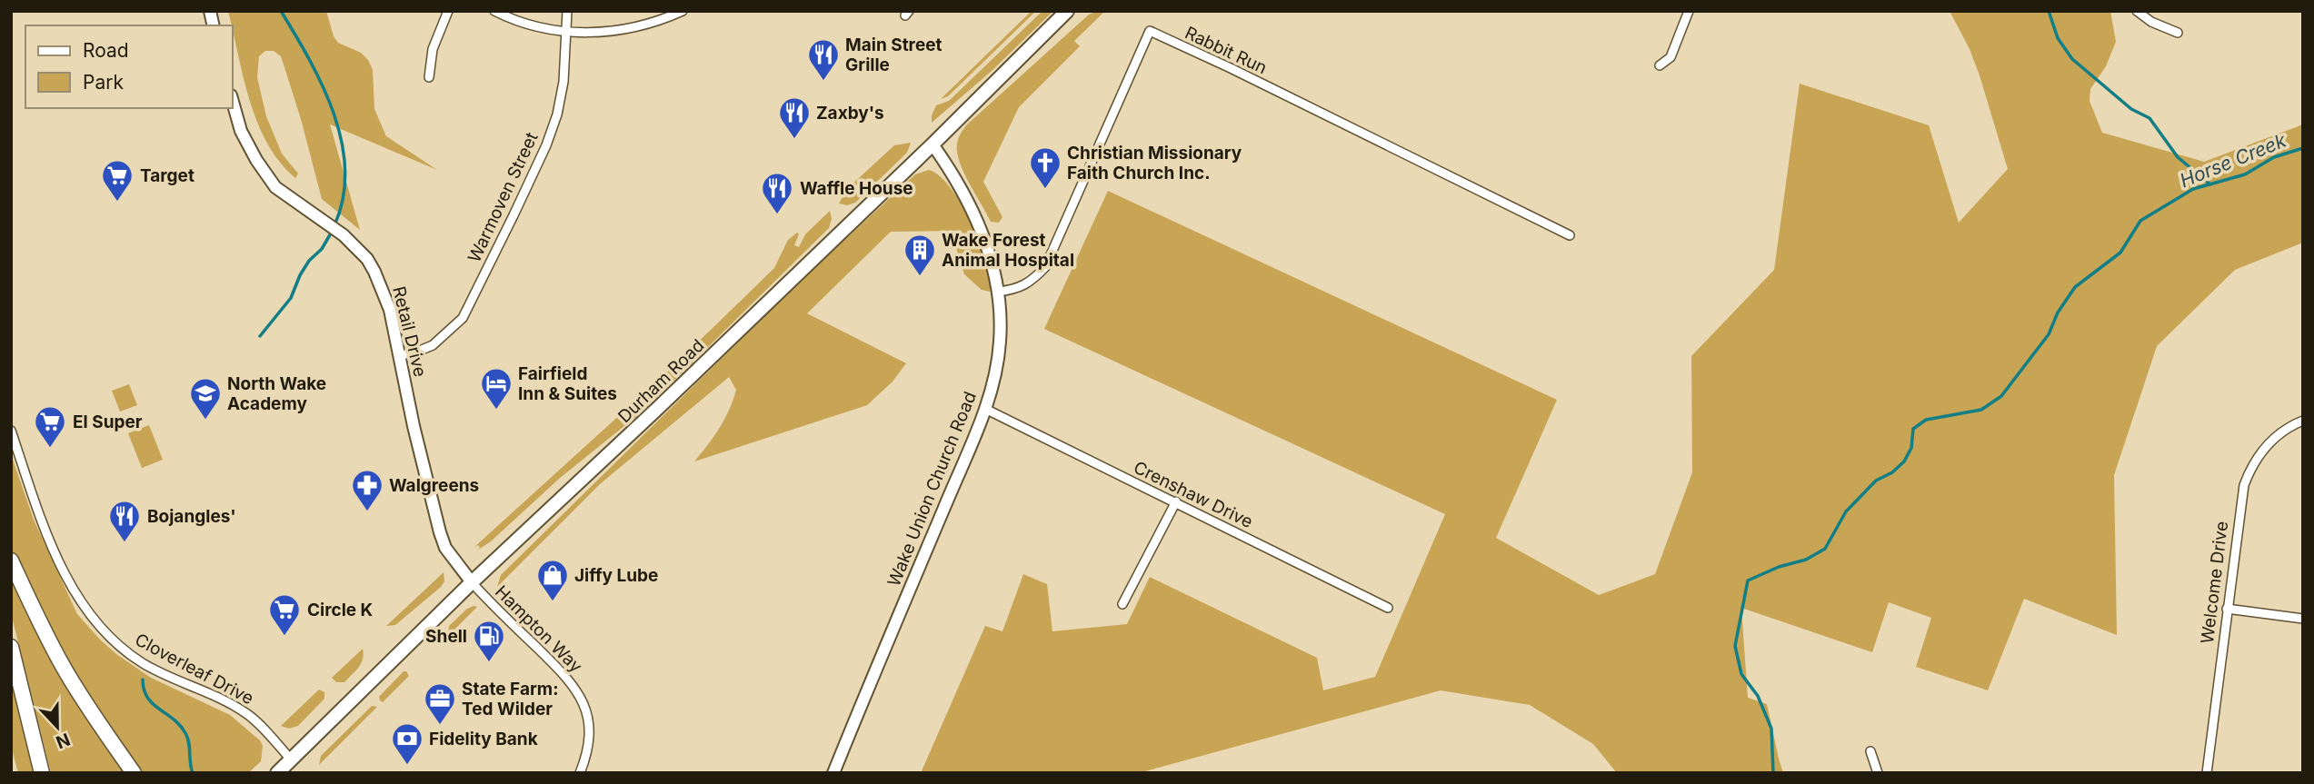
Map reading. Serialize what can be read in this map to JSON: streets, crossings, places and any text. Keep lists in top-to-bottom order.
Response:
{
  "streets": {
    "main road": ["Durham Road"],
    "street": [
      "Rabbit Run",
      "Warmoven Street",
      "Retail Drive",
      "Wake Union Church Road",
      "Crenshaw Drive",
      "Welcome Drive",
      "Hampton Way",
      "Cloverleaf Drive"
    ]
  },
  "crossings": [
    ["Rabbit Run", "Wake Union Church Road"],
    ["Warmoven Street", "Retail Drive"],
    ["Retail Drive", "Durham Road"],
    ["Retail Drive", "Hampton Way"],
    ["Durham Road", "Wake Union Church Road"],
    ["Durham Road", "Hampton Way"],
    ["Durham Road", "Cloverleaf Drive"],
    ["Wake Union Church Road", "Crenshaw Drive"]
  ],
  "water": ["Horse Creek"],
  "places": {
    "restaurant": [
      "Main Street Grille",
      "Zaxby's",
      "Waffle House",
      "Bojangles'"
    ],
    "church": ["Christian Missionary Faith Church Inc."],
    "supermarket": ["Target", "El Super", "Circle K"],
    "building": ["Wake Forest Animal Hospital"],
    "hotel": ["Fairfield Inn & Suites"],
    "school or university": ["North Wake Academy"],
    "pharmacy": ["Walgreens"],
    "shop": ["Jiffy Lube"],
    "fuel station": ["Shell"],
    "office": ["State Farm: Ted Wilder"],
    "bank": ["Fidelity Bank"]
  },
  "legend": ["Road", "Park"],
  "north": "bottom"
}
